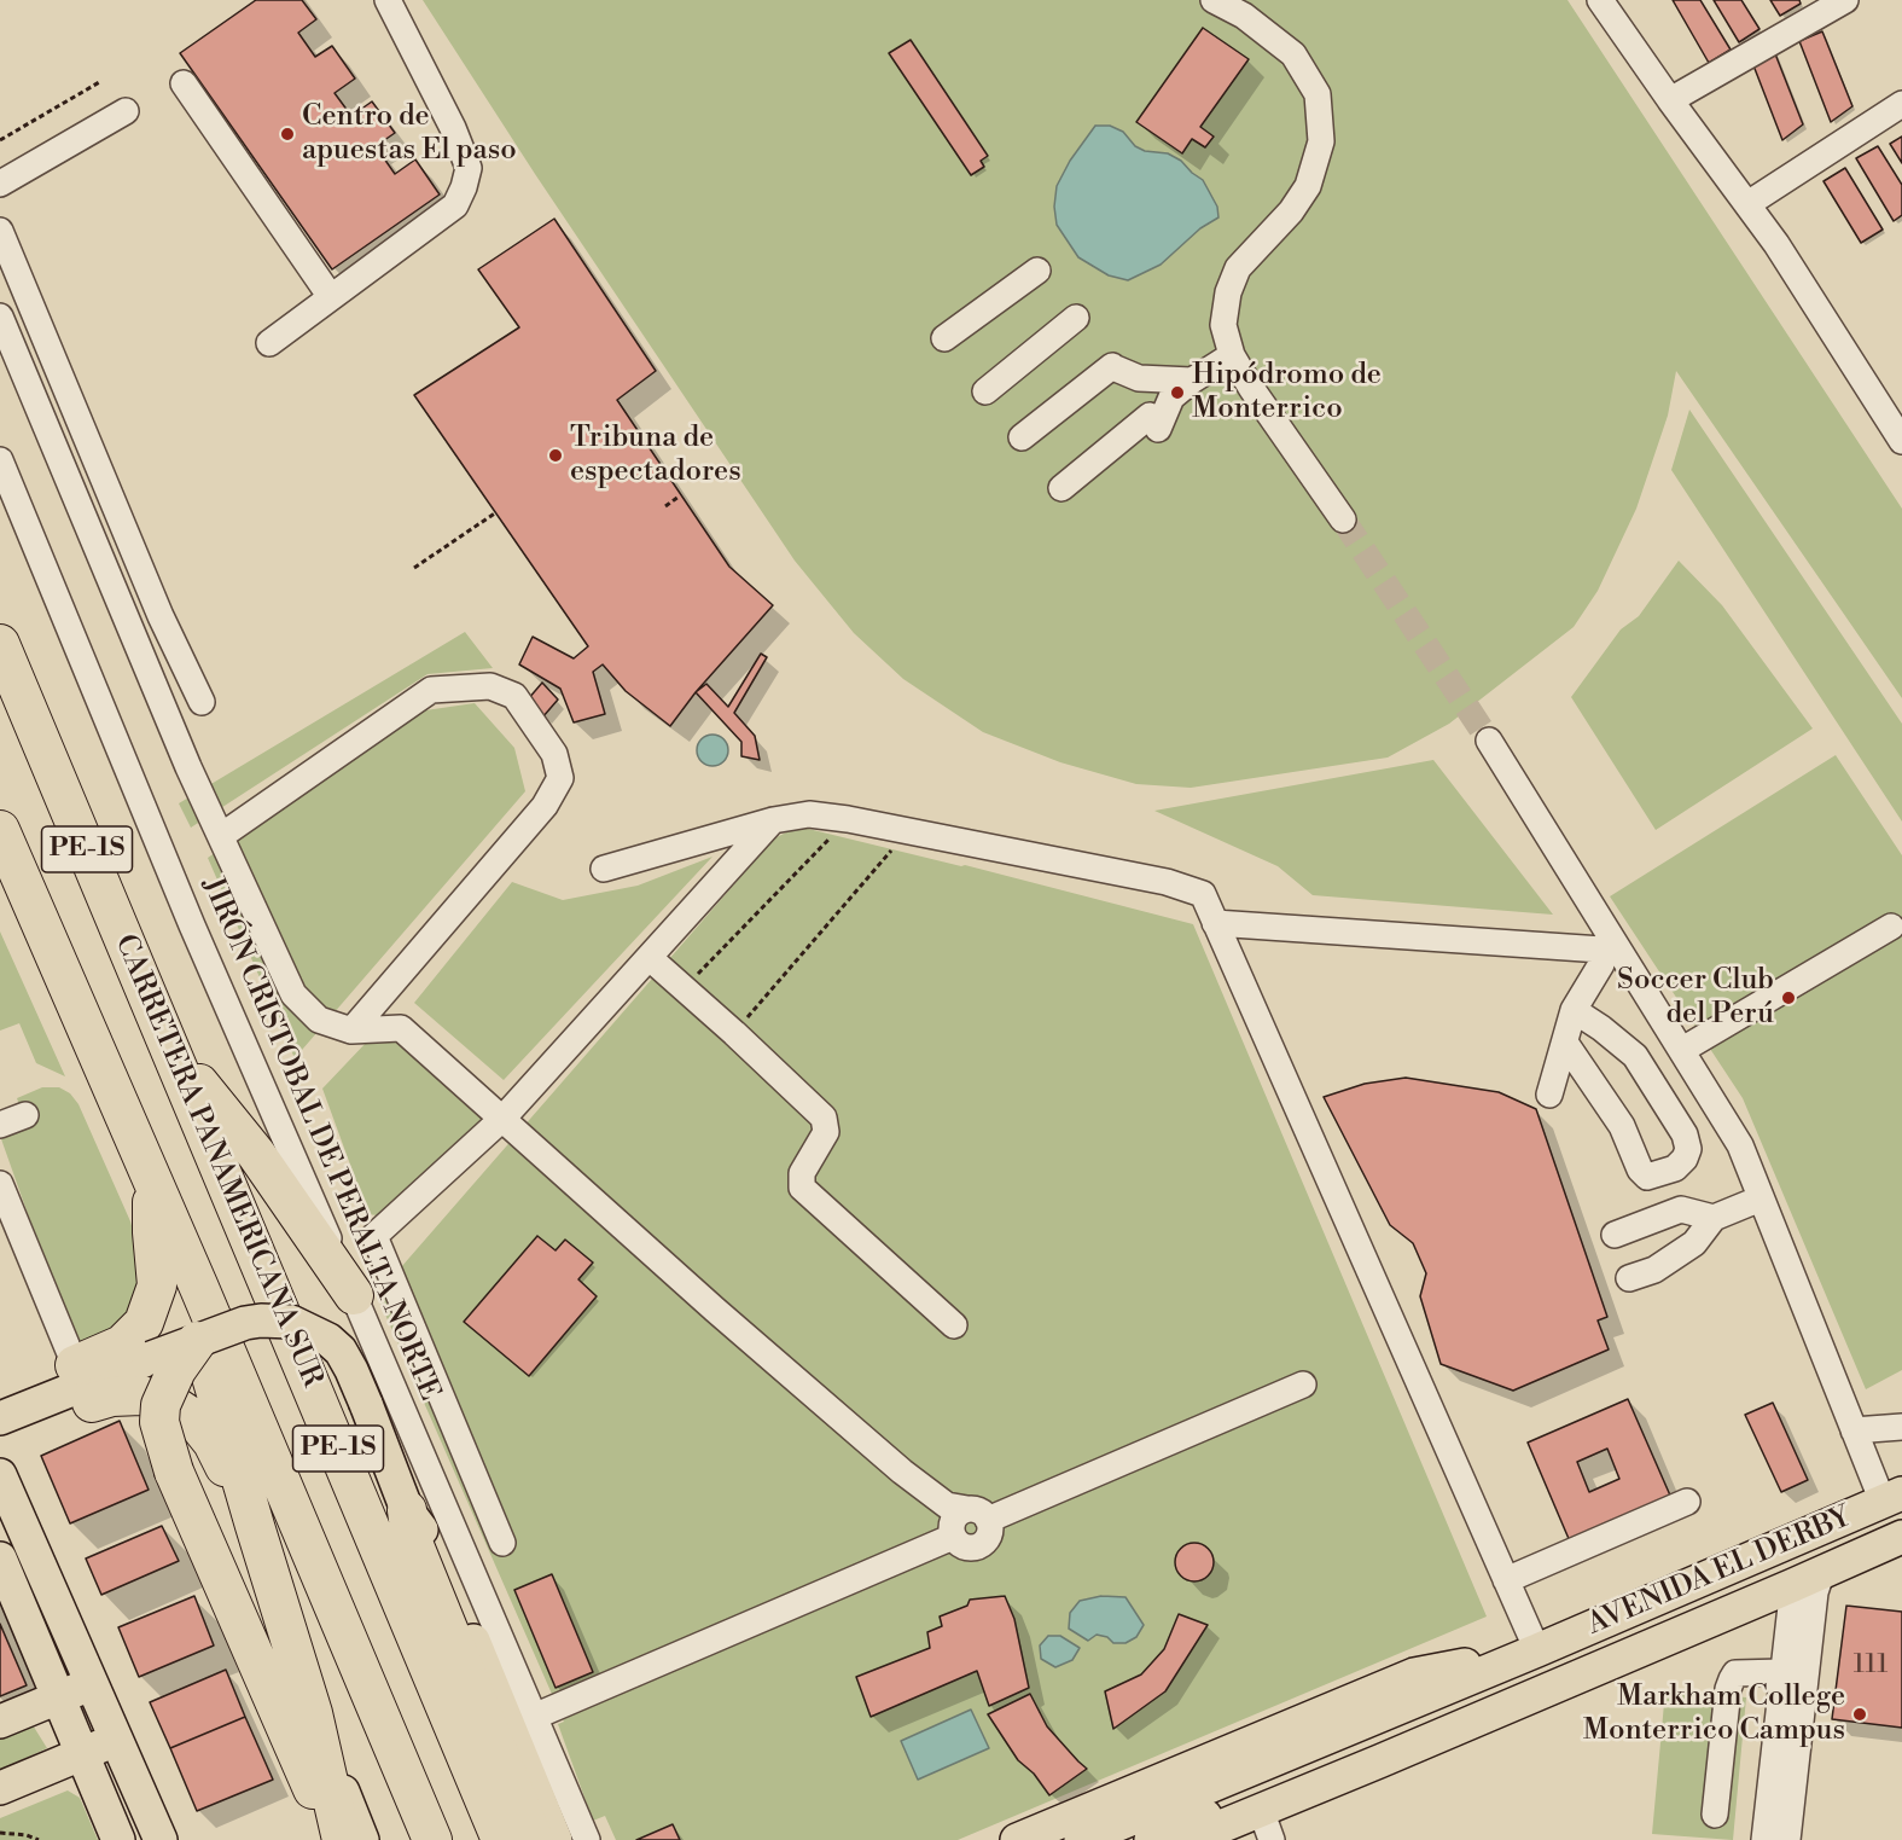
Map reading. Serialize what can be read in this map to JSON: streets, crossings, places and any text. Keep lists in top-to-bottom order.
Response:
{
  "streets": {
    "highway": ["PE-1S", "CARRETERA PANAMERICANA SUR"],
    "main road": ["AVENIDA EL DERBY"],
    "street": ["JIRÓN CRISTOBAL DE PERALTA NORTE"]
  },
  "places": [
    "Centro de apuestas El paso",
    "Hipódromo de Monterrico",
    "Tribuna de espectadores",
    "Soccer Club del Perú",
    "Markham College Monterrico Campus"
  ],
  "house_numbers": ["111"]
}
